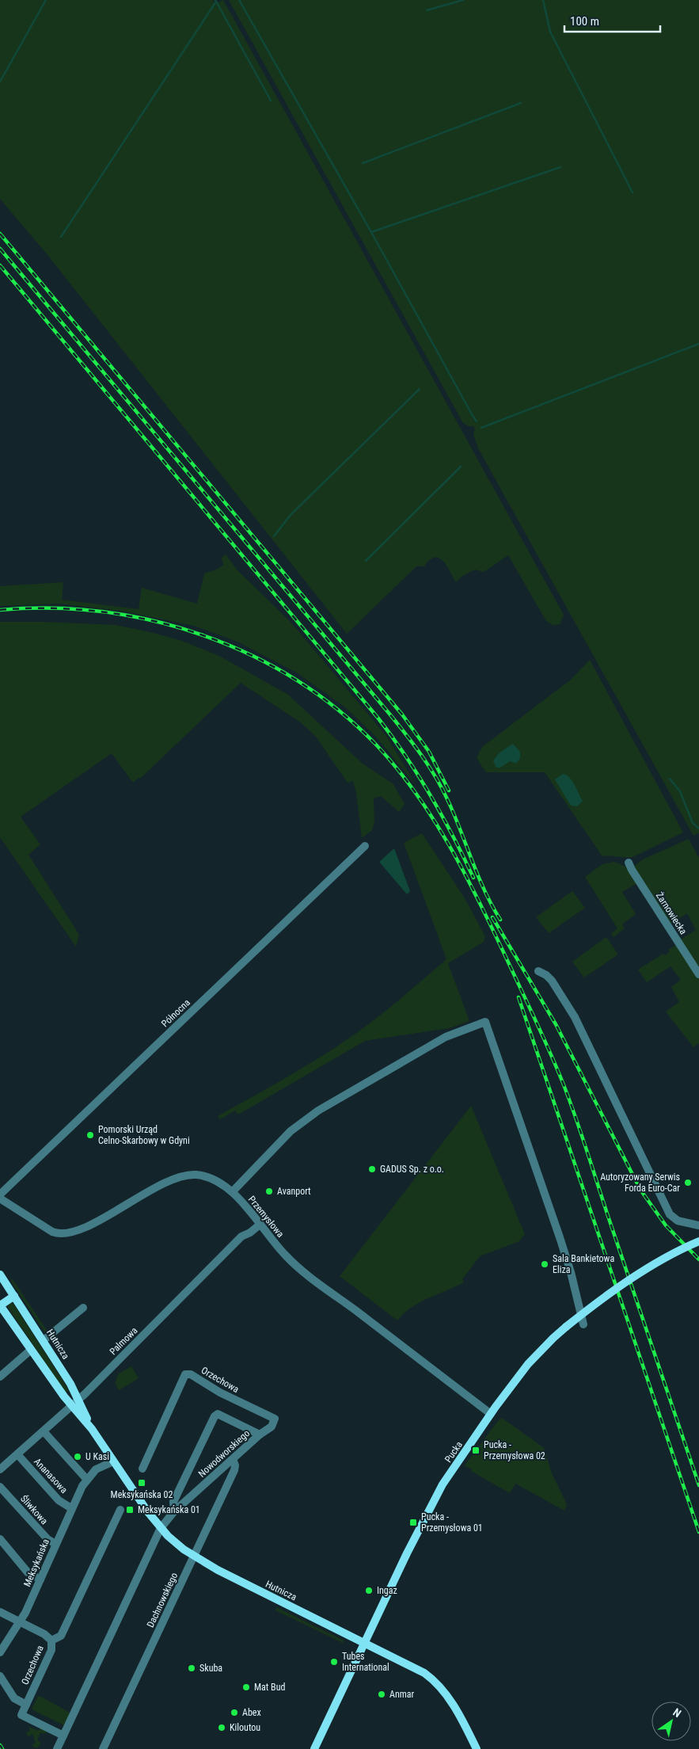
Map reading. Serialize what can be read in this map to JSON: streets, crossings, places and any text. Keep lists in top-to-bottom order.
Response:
{
  "streets": {
    "main road": ["Hutnicza", "Pucka"],
    "street": [
      "Żarnowiecka",
      "Północna",
      "Przemysłowa",
      "Palmowa",
      "Orzechowa",
      "Nowodworskiego",
      "Ananasowa",
      "Śliwkowa",
      "Meksykańska",
      "Dachnowskiego"
    ]
  },
  "crossings": [
    ["Przemysłowa", "Palmowa"],
    ["Przemysłowa", "Pucka"],
    ["Palmowa", "Hutnicza"],
    ["Palmowa", "Ananasowa"],
    ["Hutnicza", "Pucka"],
    ["Hutnicza", "Nowodworskiego"],
    ["Hutnicza", "Meksykańska"],
    ["Hutnicza", "Dachnowskiego"],
    ["Orzechowa", "Nowodworskiego"],
    ["Nowodworskiego", "Dachnowskiego"],
    ["Ananasowa", "Meksykańska"],
    ["Śliwkowa", "Meksykańska"]
  ],
  "places": {
    "other": [
      "Pomorski Urząd Celno-Skarbowy w Gdyni",
      "GADUS Sp. z o.o.",
      "Autoryzowany Serwis Forda Euro-Car",
      "Avanport",
      "Sala Bankietowa Eliza",
      "U Kasi",
      "Ingaz",
      "Tubes International",
      "Skuba",
      "Mat Bud",
      "Anmar",
      "Abex",
      "Kiloutou"
    ],
    "transit": [
      "Pucka - Przemysłowa 02",
      "Meksykańska 02",
      "Meksykańska 01",
      "Pucka - Przemysłowa 01"
    ]
  },
  "scale_bar": "100 m",
  "north": "top right"
}
